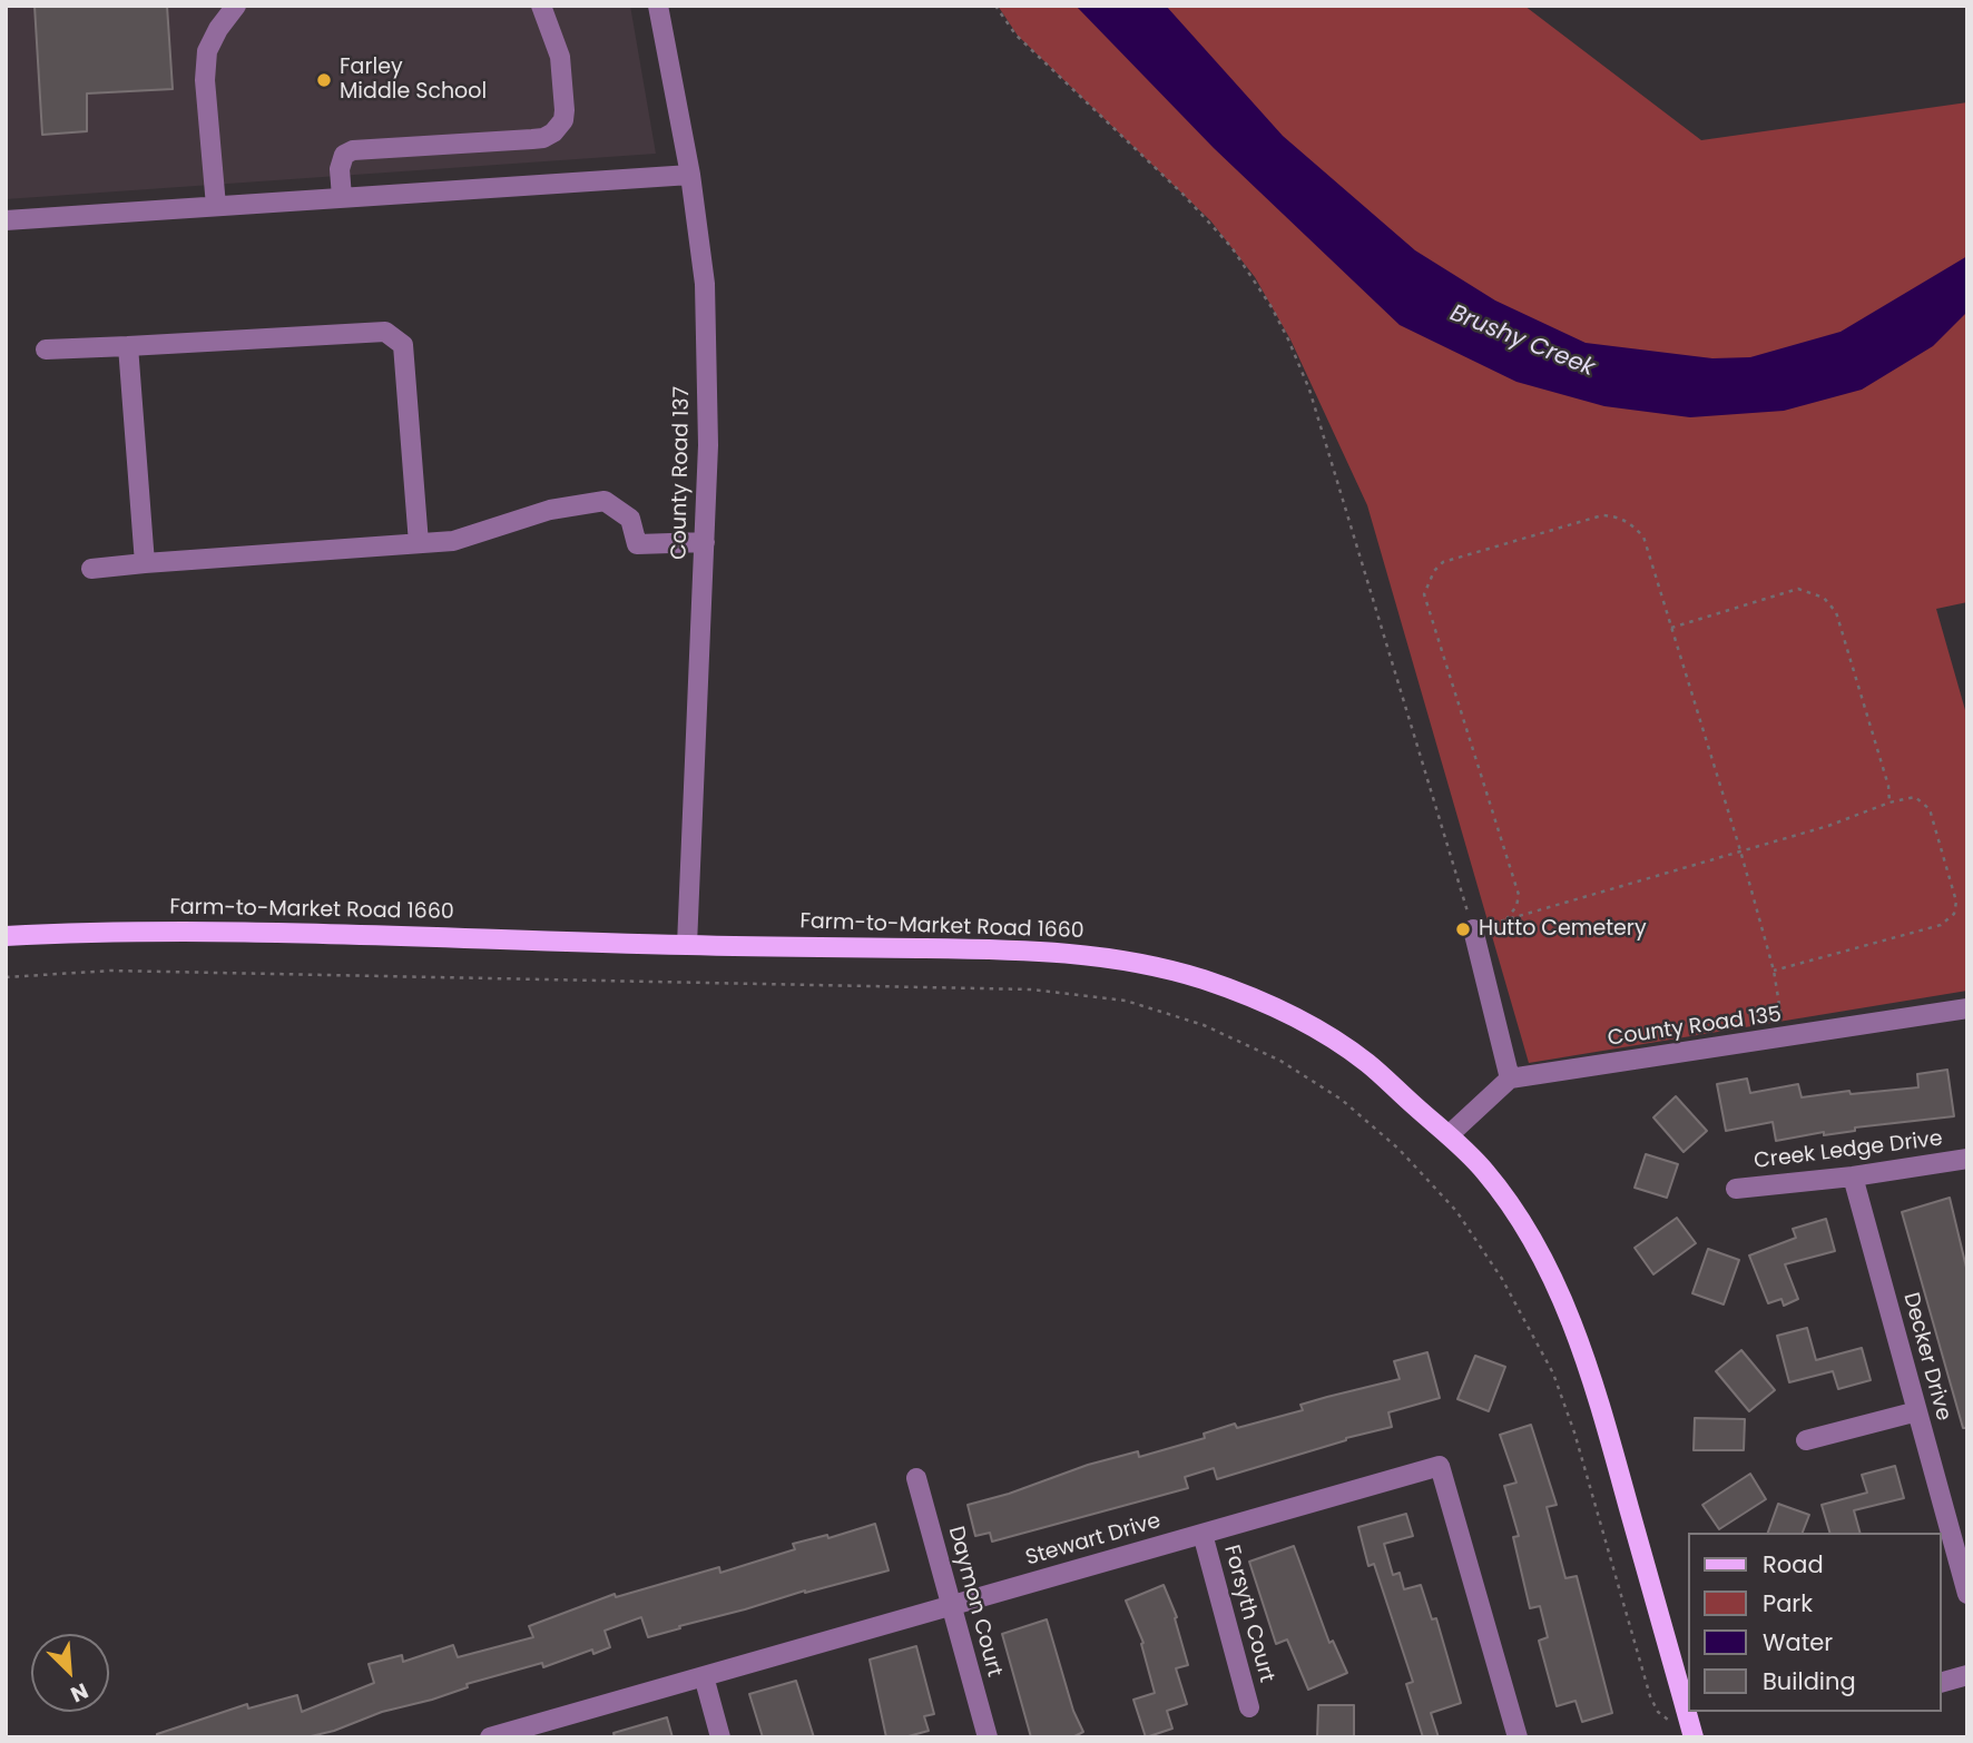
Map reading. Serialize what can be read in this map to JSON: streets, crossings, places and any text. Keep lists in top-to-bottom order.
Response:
{
  "streets": {
    "main road": ["Farm-to-Market Road 1660"],
    "street": [
      "County Road 137",
      "County Road 135",
      "Creek Ledge Drive",
      "Decker Drive",
      "Stewart Drive",
      "Daymon Court",
      "Forsyth Court"
    ]
  },
  "crossings": [
    ["County Road 137", "Farm-to-Market Road 1660"],
    ["Creek Ledge Drive", "Decker Drive"],
    ["Stewart Drive", "Daymon Court"],
    ["Stewart Drive", "Forsyth Court"]
  ],
  "water": ["Brushy Creek"],
  "places": ["Farley Middle School", "Hutto Cemetery"],
  "legend": [
    "Road",
    "Park",
    "Water",
    "Building"
  ],
  "north": "bottom right"
}
